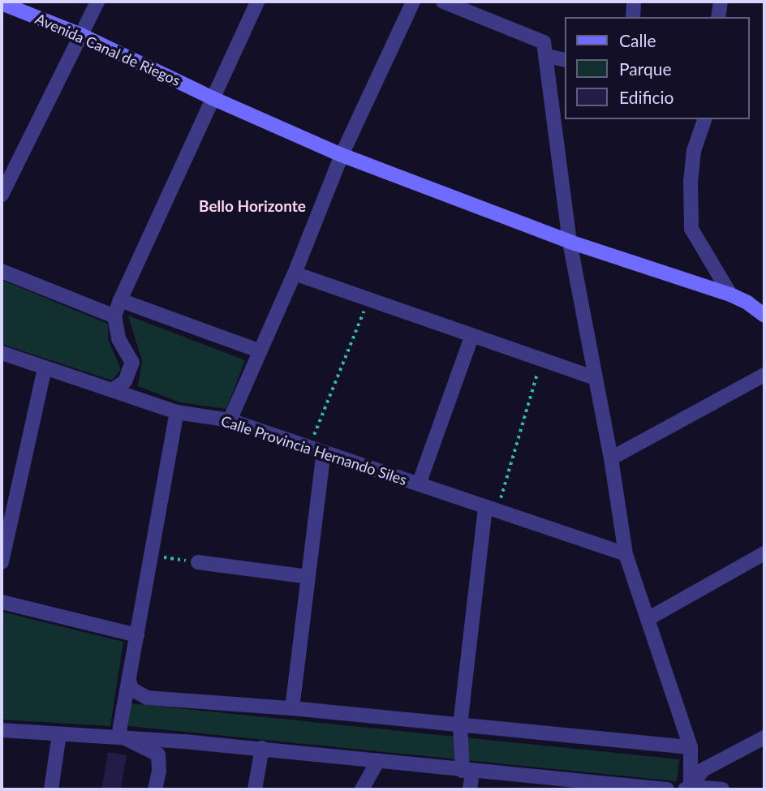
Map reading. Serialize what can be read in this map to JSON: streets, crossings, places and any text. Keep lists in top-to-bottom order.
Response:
{
  "streets": {
    "street": ["Avenida Canal de Riegos", "Calle Provincia Hernando Siles"]
  },
  "districts": ["Bello Horizonte"],
  "legend": ["Calle", "Parque", "Edificio"]
}
